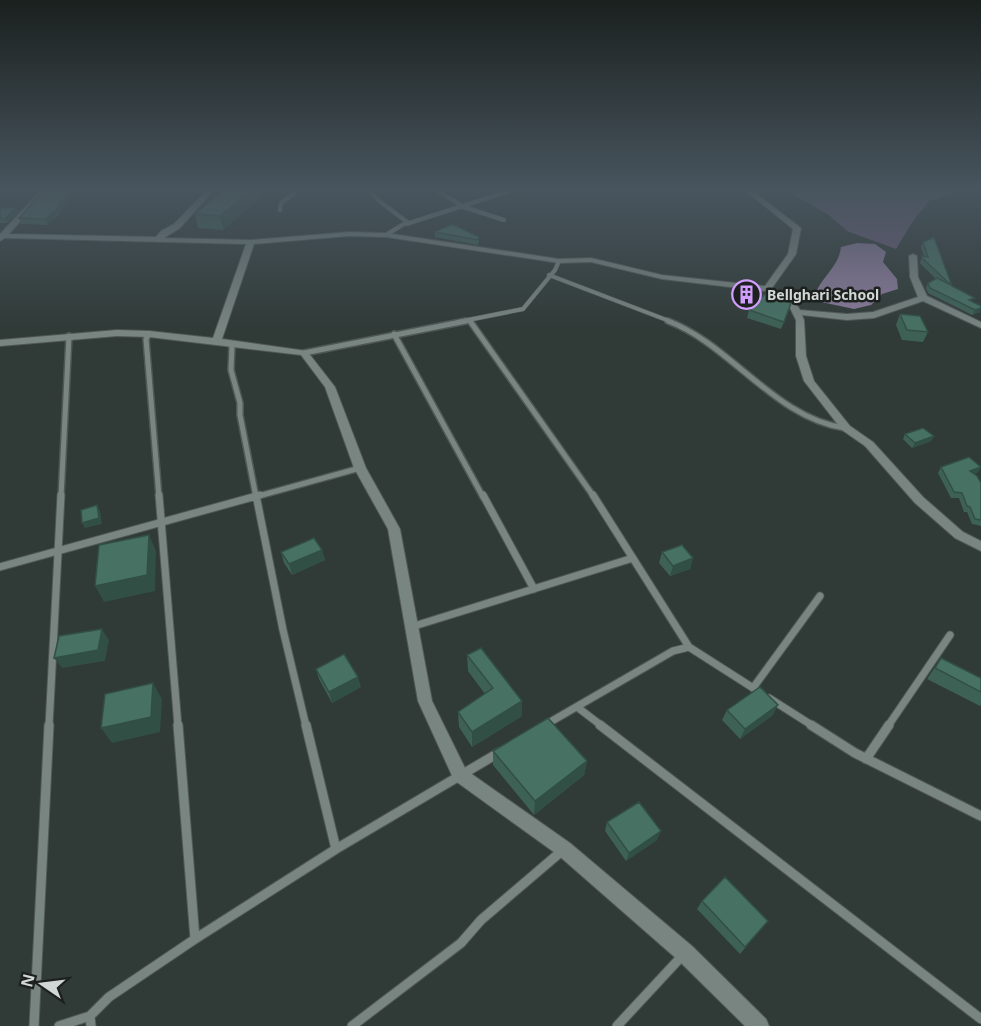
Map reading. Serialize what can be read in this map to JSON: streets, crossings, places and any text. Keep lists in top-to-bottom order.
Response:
{
  "places": {
    "building": ["Bellghari School"]
  },
  "north": "left"
}
